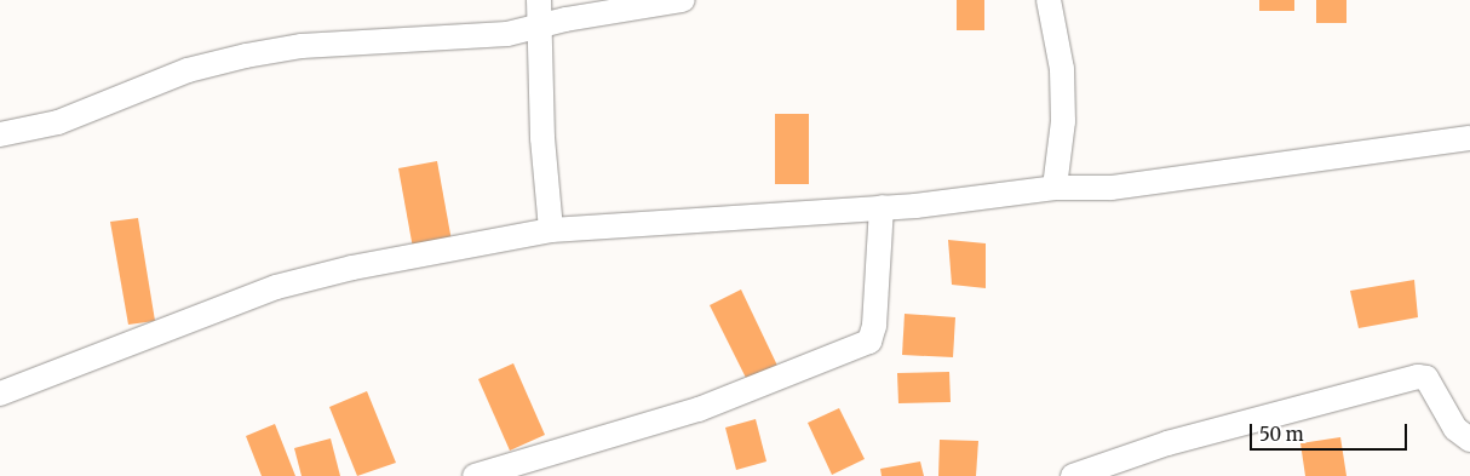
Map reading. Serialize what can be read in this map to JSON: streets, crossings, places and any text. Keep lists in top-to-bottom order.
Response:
{
  "scale_bar": "50 m"
}
